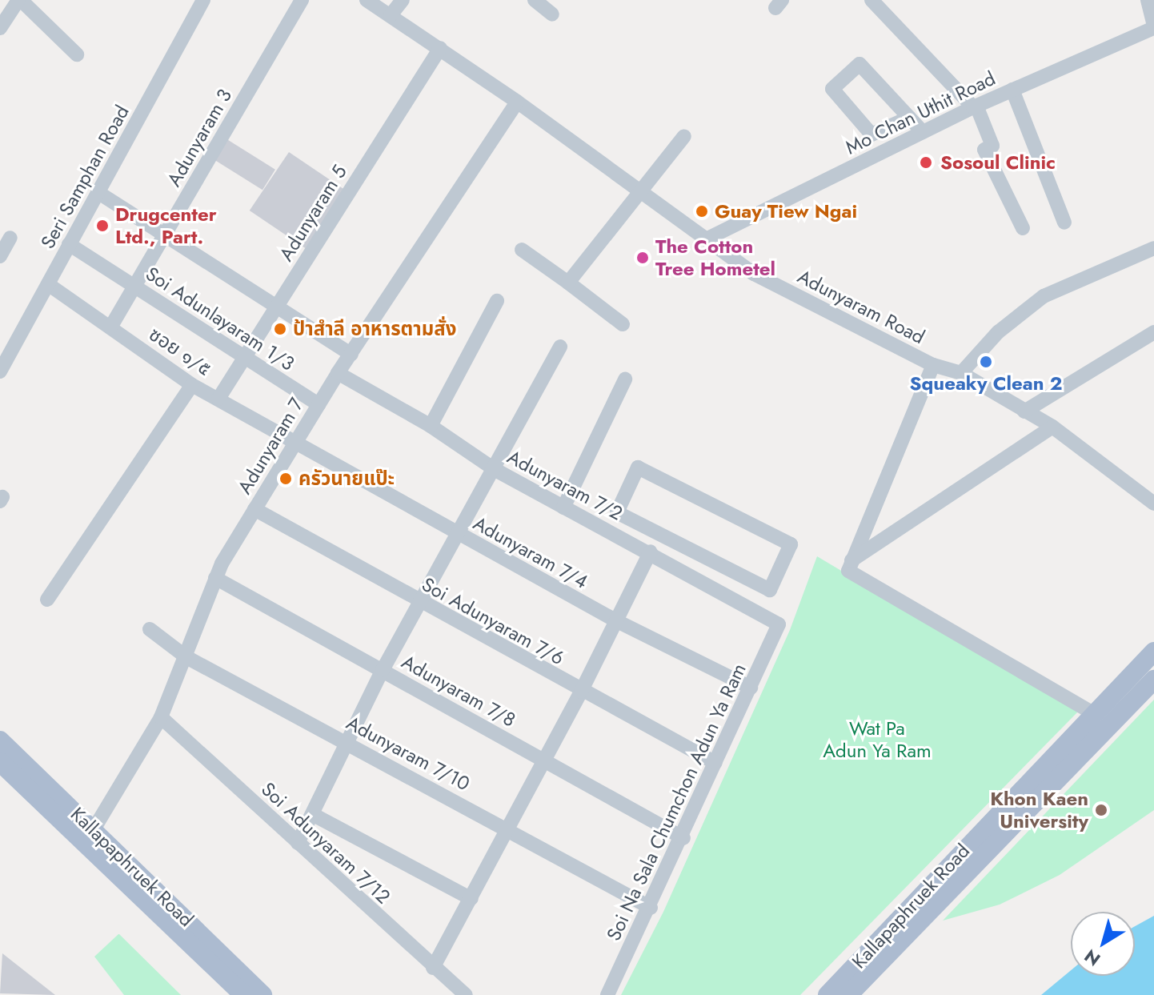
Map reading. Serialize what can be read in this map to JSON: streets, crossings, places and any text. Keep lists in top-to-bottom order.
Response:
{
  "streets": {
    "main road": ["Kallapaphruek Road"],
    "street": [
      "Mo Chan Uthit Road",
      "Adunyaram 3",
      "Seri Samphan Road",
      "Adunyaram 5",
      "Adunyaram Road",
      "Soi Adunlayaram 1/3",
      "ซอย ๑/๕",
      "Adunyaram 7",
      "Adunyaram 7/2",
      "Adunyaram 7/4",
      "Soi Adunyaram 7/6",
      "Adunyaram 7/8",
      "Adunyaram 7/10",
      "Soi Na Sala Chumchon Adun Ya Ram",
      "Soi Adunyaram 7/12"
    ]
  },
  "crossings": [
    ["Mo Chan Uthit Road", "Adunyaram Road"],
    ["Adunyaram 3", "Soi Adunlayaram 1/3"],
    ["Adunyaram 3", "ซอย ๑/๕"],
    ["Seri Samphan Road", "Soi Adunlayaram 1/3"],
    ["Seri Samphan Road", "ซอย ๑/๕"],
    ["Adunyaram 5", "Adunyaram Road"],
    ["Adunyaram 5", "Soi Adunlayaram 1/3"],
    ["Adunyaram 5", "ซอย ๑/๕"],
    ["Adunyaram Road", "Adunyaram 7"],
    ["Soi Adunlayaram 1/3", "Adunyaram 7"],
    ["ซอย ๑/๕", "Adunyaram 7"],
    ["ซอย ๑/๕", "Adunyaram 7/4"],
    ["Adunyaram 7", "Adunyaram 7/2"],
    ["Adunyaram 7", "Adunyaram 7/4"],
    ["Adunyaram 7", "Soi Adunyaram 7/6"],
    ["Adunyaram 7", "Adunyaram 7/8"],
    ["Adunyaram 7", "Adunyaram 7/10"],
    ["Adunyaram 7", "Soi Adunyaram 7/12"],
    ["Adunyaram 7", "Kallapaphruek Road"],
    ["Adunyaram 7/2", "Soi Na Sala Chumchon Adun Ya Ram"],
    ["Adunyaram 7/4", "Soi Na Sala Chumchon Adun Ya Ram"],
    ["Soi Adunyaram 7/6", "Soi Na Sala Chumchon Adun Ya Ram"],
    ["Adunyaram 7/8", "Soi Na Sala Chumchon Adun Ya Ram"],
    ["Adunyaram 7/10", "Soi Na Sala Chumchon Adun Ya Ram"]
  ],
  "parks": ["Wat Pa Adun Ya Ram"],
  "places": [
    "Sosoul Clinic",
    "Guay Tiew Ngai",
    "Drugcenter Ltd., Part.",
    "The Cotton Tree Hometel",
    "ป้าสำลี อาหารตามสั่ง",
    "Squeaky Clean 2",
    "ครัวนายแป๊ะ",
    "Khon Kaen University"
  ],
  "north": "bottom left"
}
